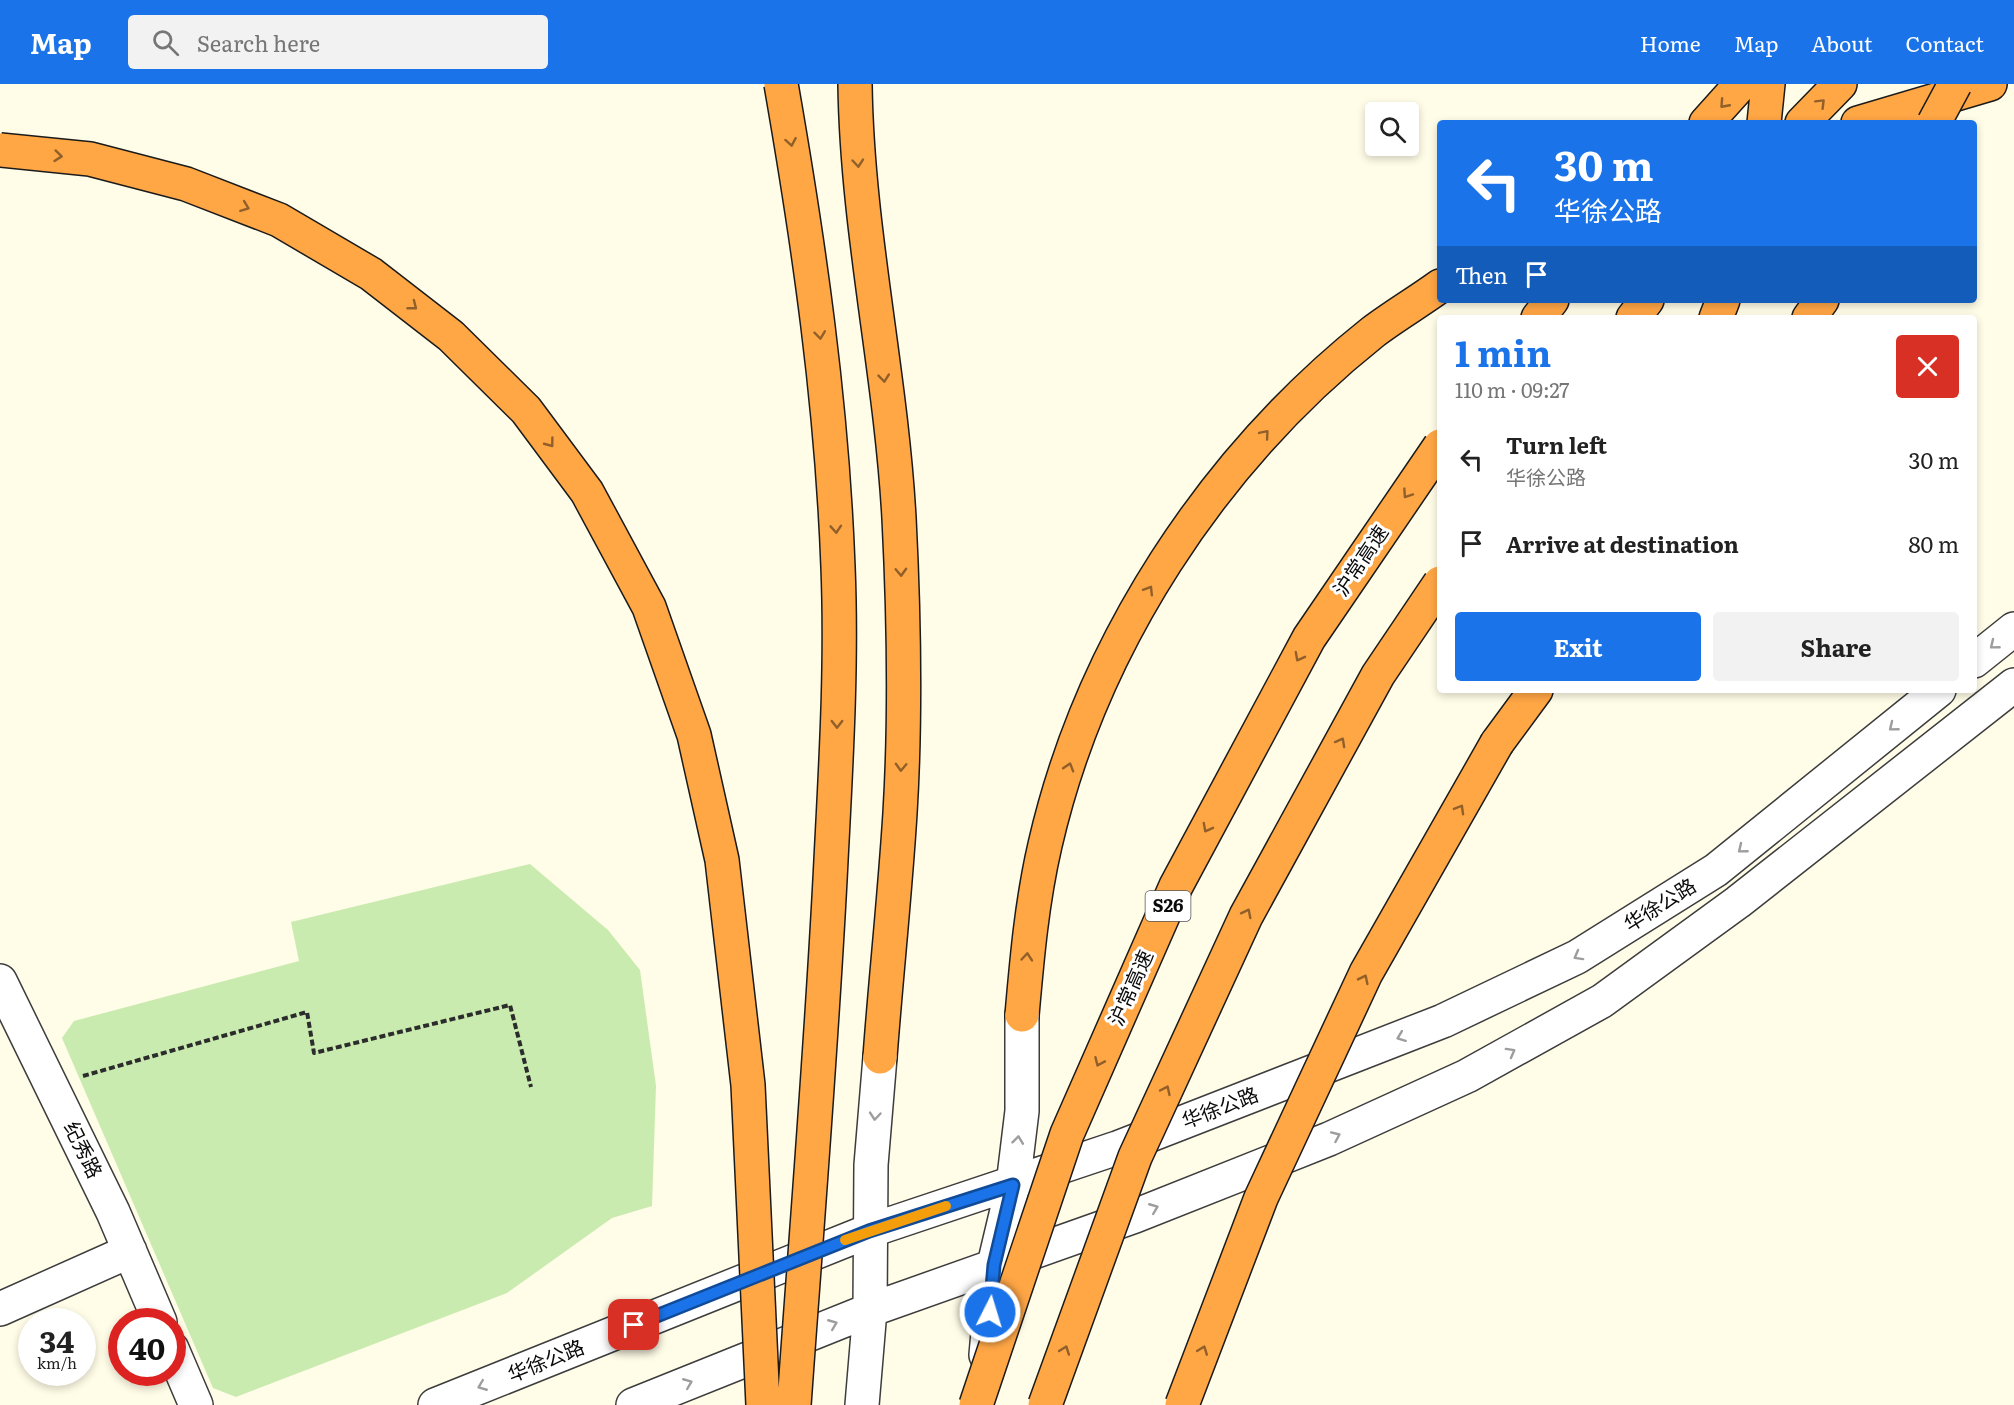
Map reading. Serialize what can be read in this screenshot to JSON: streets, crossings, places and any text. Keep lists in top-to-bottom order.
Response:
{
  "streets": {
    "highway": ["沪常高速", "S26"],
    "street": ["华徐公路", "纪秀路"]
  },
  "page": {
    "header": "Map",
    "search": "Search here",
    "nav": [
      "Home",
      "Map",
      "About",
      "Contact"
    ],
    "turn": ["30 m", "华徐公路"],
    "then": "Then",
    "heading": ["1 min", "110 m · 09:27"],
    "list": [
      {
        "name": "Turn left",
        "note": "华徐公路",
        "value": "30 m"
      },
      {
        "name": "Arrive at destination",
        "value": "80 m"
      }
    ],
    "buttons": ["Exit", "Share"],
    "speed": "34 km/h",
    "limit": "40"
  }
}
